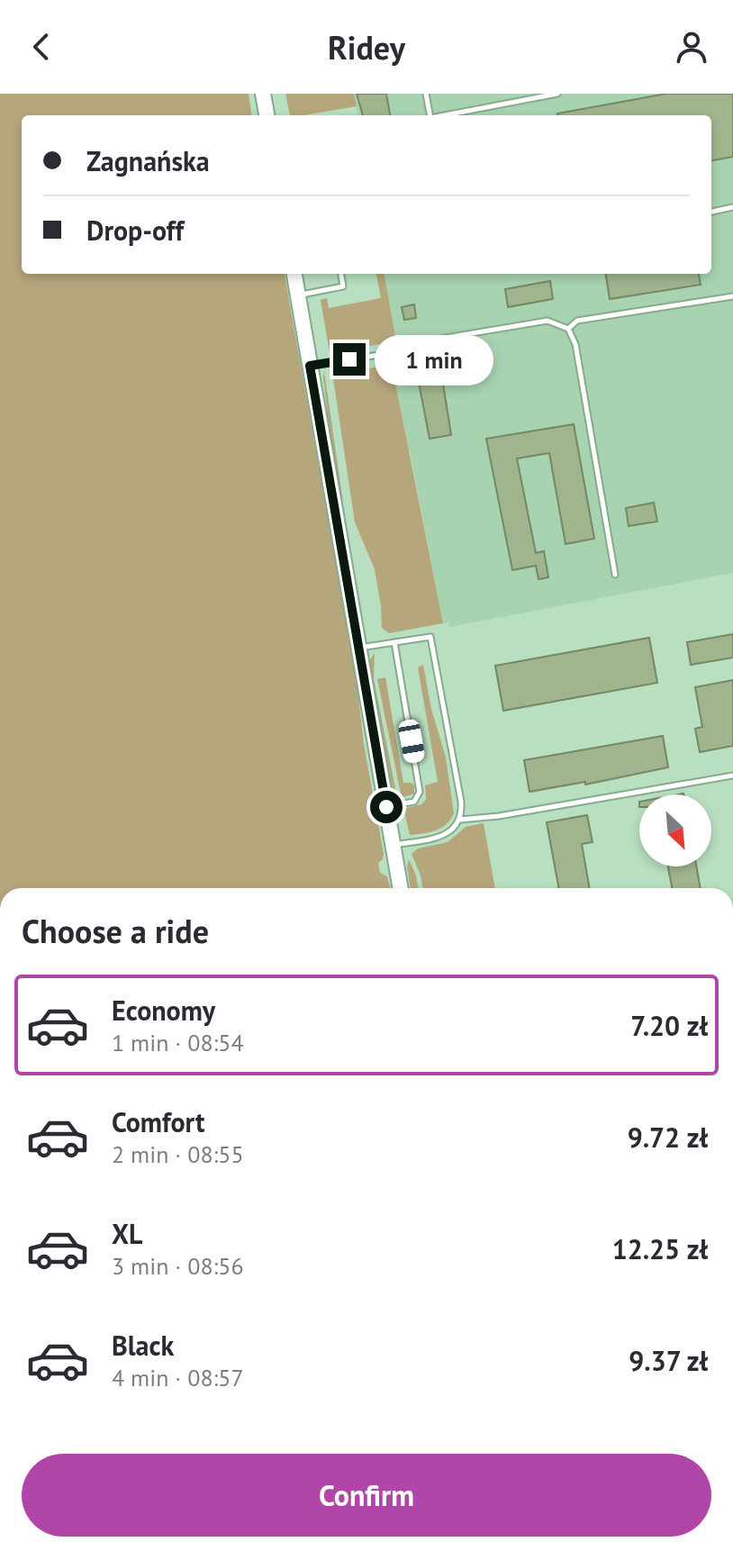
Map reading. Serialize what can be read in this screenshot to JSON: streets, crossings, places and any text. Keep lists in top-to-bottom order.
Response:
{
  "north": "bottom right",
  "page": {
    "header": "Ridey",
    "banner": ["Zagnańska", "Drop-off"],
    "bubble": "1 min",
    "heading": "Choose a ride",
    "list": [
      {
        "name": "Economy",
        "note": "1 min · 08:54",
        "value": "7.20 zł"
      },
      {
        "name": "Comfort",
        "note": "2 min · 08:55",
        "value": "9.72 zł"
      },
      {
        "name": "XL",
        "note": "3 min · 08:56",
        "value": "12.25 zł"
      },
      {
        "name": "Black",
        "note": "4 min · 08:57",
        "value": "9.37 zł"
      }
    ],
    "buttons": "Confirm"
  }
}
